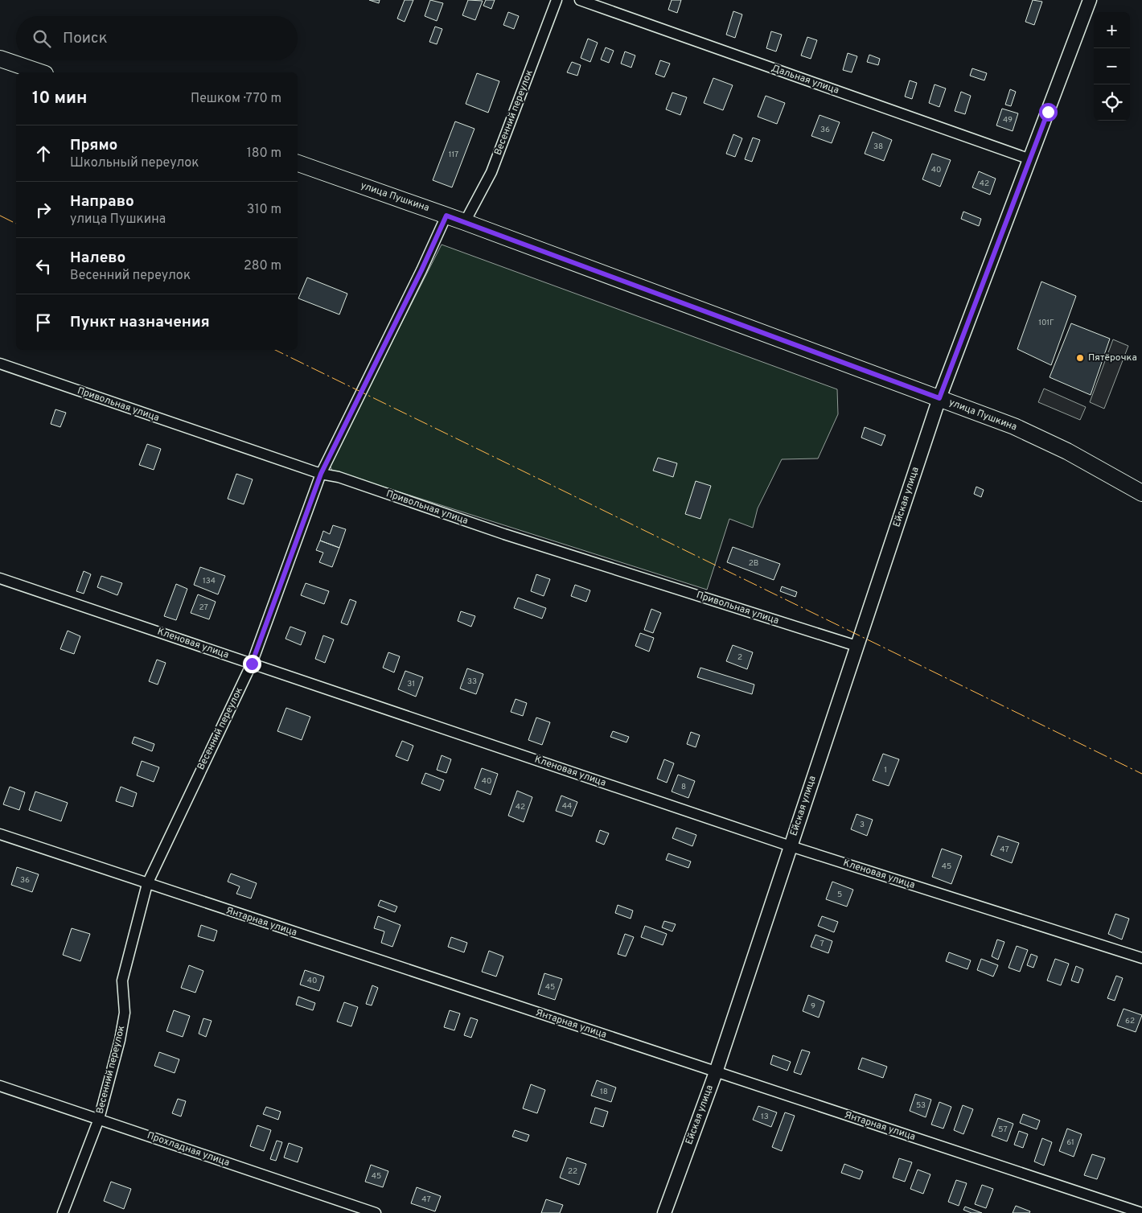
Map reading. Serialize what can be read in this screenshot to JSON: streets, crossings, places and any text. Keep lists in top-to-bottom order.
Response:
{
  "streets": {
    "main road": ["улица Пушкина"],
    "street": [
      "Дальная улица",
      "Весенний переулок",
      "Привольная улица",
      "Ейская улица",
      "Кленовая улица",
      "Янтарная улица",
      "Прохладная улица"
    ]
  },
  "crossings": [
    ["Дальная улица", "Ейская улица"],
    ["Весенний переулок", "улица Пушкина"],
    ["Весенний переулок", "Привольная улица"],
    ["Весенний переулок", "Кленовая улица"],
    ["Весенний переулок", "Янтарная улица"],
    ["Весенний переулок", "Прохладная улица"],
    ["улица Пушкина", "Ейская улица"],
    ["Привольная улица", "Ейская улица"],
    ["Ейская улица", "Кленовая улица"],
    ["Ейская улица", "Янтарная улица"]
  ],
  "places": ["Пятёрочка"],
  "house_numbers": [
    "49",
    "36",
    "38",
    "117",
    "40",
    "42",
    "101Г",
    "2В",
    "134",
    "27",
    "2",
    "33",
    "31",
    "1",
    "40",
    "8",
    "44",
    "42",
    "3",
    "47",
    "45",
    "36",
    "5",
    "7",
    "40",
    "45",
    "9",
    "62",
    "18",
    "53",
    "13",
    "57",
    "61",
    "22",
    "45",
    "47"
  ],
  "page": {
    "map_buttons": ["+", "−"],
    "search": "Поиск",
    "heading": ["10 мин", "Пешком · 770 m"],
    "list": [
      ["Прямо", "Школьный переулок", "180 m"],
      ["Направо", "улица Пушкина", "310 m"],
      ["Налево", "Весенний переулок", "280 m"],
      "Пункт назначения"
    ]
  }
}
